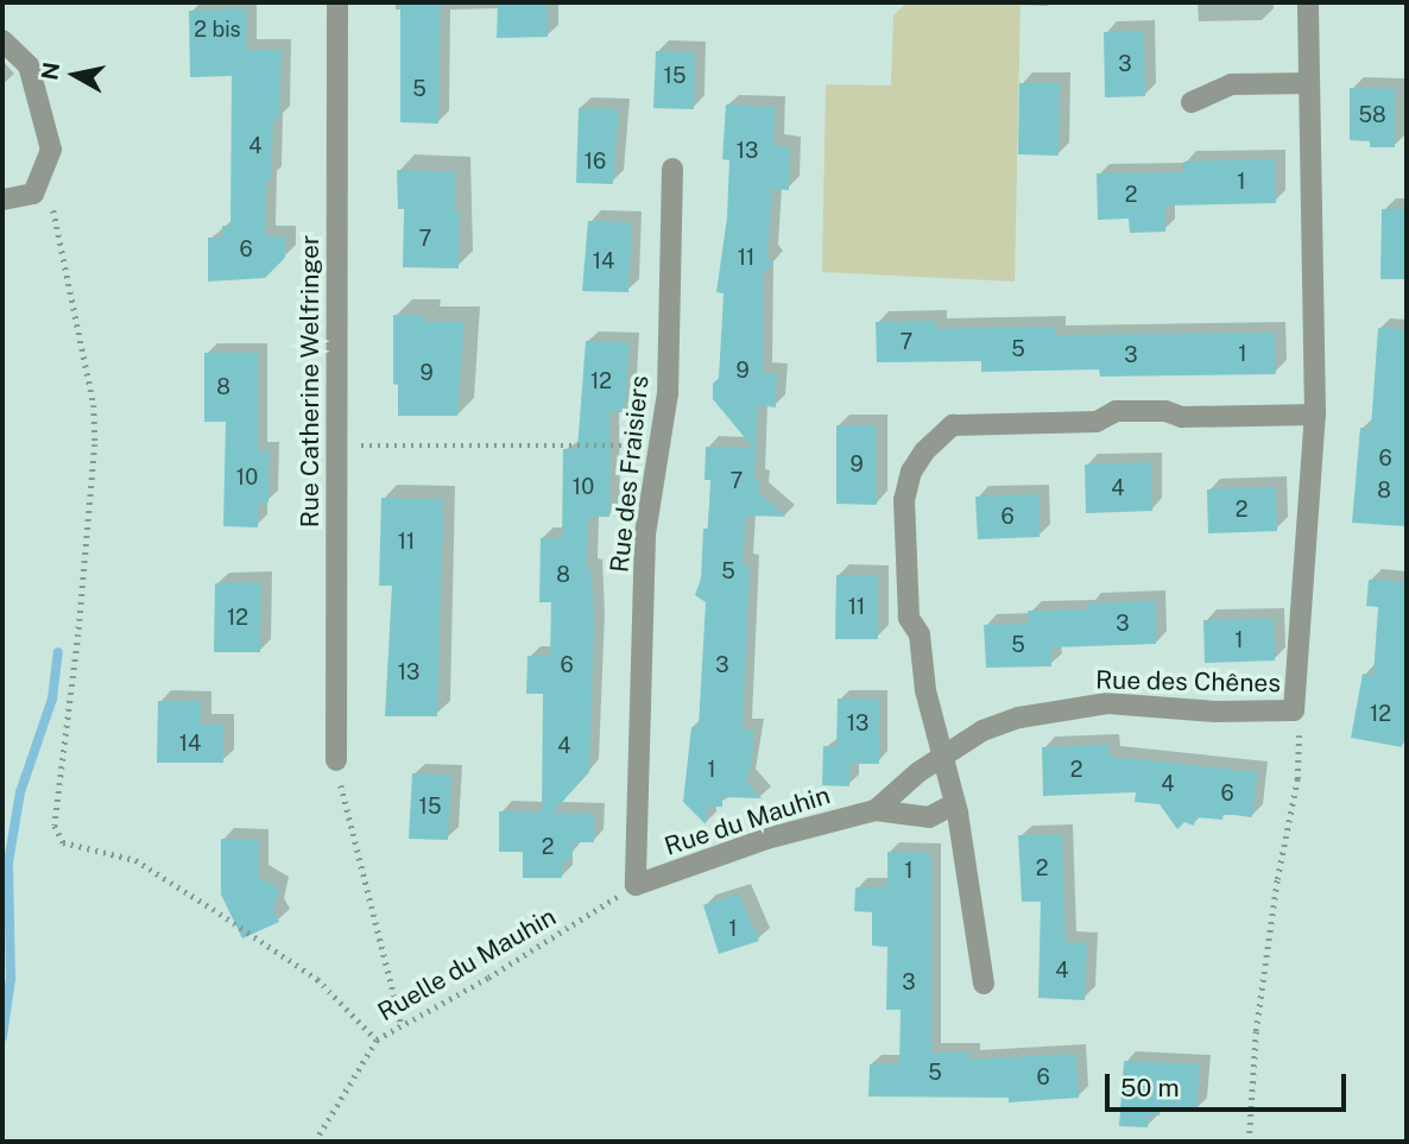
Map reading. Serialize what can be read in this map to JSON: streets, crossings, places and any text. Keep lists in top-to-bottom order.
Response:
{
  "streets": {
    "street": [
      "Rue Catherine Welfringer",
      "Rue des Fraisiers",
      "Rue des Chênes",
      "Rue du Mauhin"
    ],
    "path": ["Ruelle du Mauhin"]
  },
  "crossings": [
    ["Rue des Fraisiers", "Rue du Mauhin"],
    ["Rue des Fraisiers", "Ruelle du Mauhin"],
    ["Rue des Chênes", "Rue du Mauhin"],
    ["Rue du Mauhin", "Ruelle du Mauhin"]
  ],
  "house_numbers": [
    "2 bis",
    "3",
    "15",
    "5",
    "58",
    "4",
    "13",
    "16",
    "1",
    "2",
    "7",
    "6",
    "11",
    "14",
    "7",
    "5",
    "1",
    "3",
    "9",
    "9",
    "12",
    "8",
    "6",
    "9",
    "10",
    "7",
    "10",
    "4",
    "8",
    "2",
    "6",
    "11",
    "5",
    "8",
    "11",
    "12",
    "3",
    "1",
    "5",
    "6",
    "3",
    "13",
    "12",
    "13",
    "14",
    "4",
    "1",
    "2",
    "4",
    "6",
    "15",
    "2",
    "2",
    "1",
    "1",
    "4",
    "3",
    "5",
    "6"
  ],
  "scale_bar": "50 m",
  "north": "left"
}
